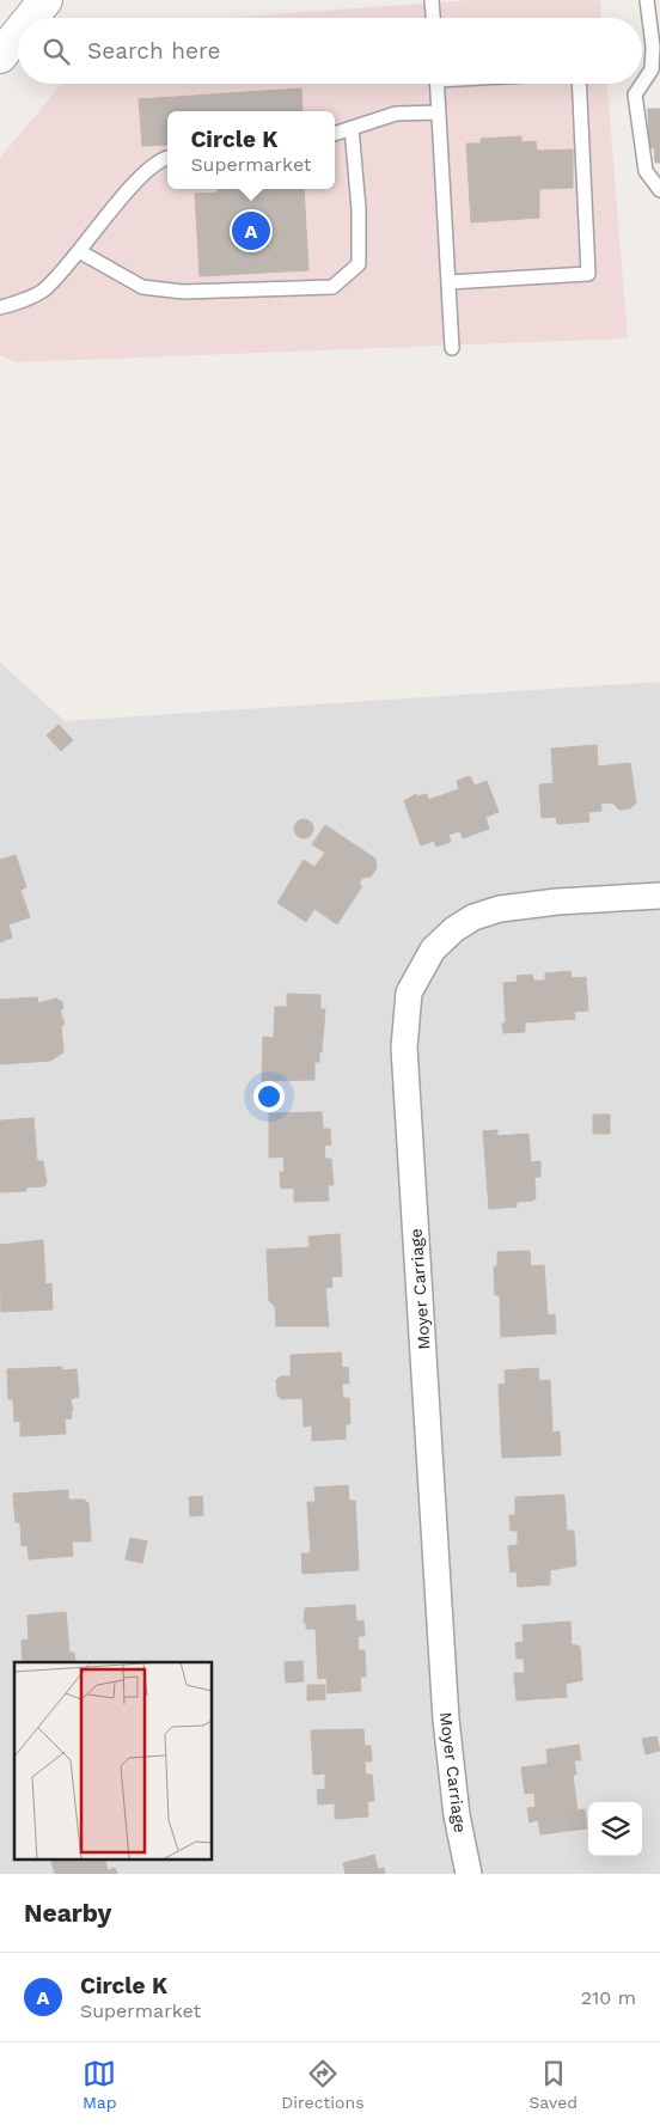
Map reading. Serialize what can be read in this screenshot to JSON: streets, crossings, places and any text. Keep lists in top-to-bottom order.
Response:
{
  "streets": {
    "street": ["Moyer Carriage"]
  },
  "page": {
    "search": "Search here",
    "popup": ["Circle K", "Supermarket"],
    "pins": "A",
    "heading": "Nearby",
    "list": [
      {
        "mark": "A",
        "name": "Circle K",
        "note": "Supermarket",
        "value": "210 m"
      }
    ],
    "nav": ["Map", "Directions", "Saved"]
  }
}
